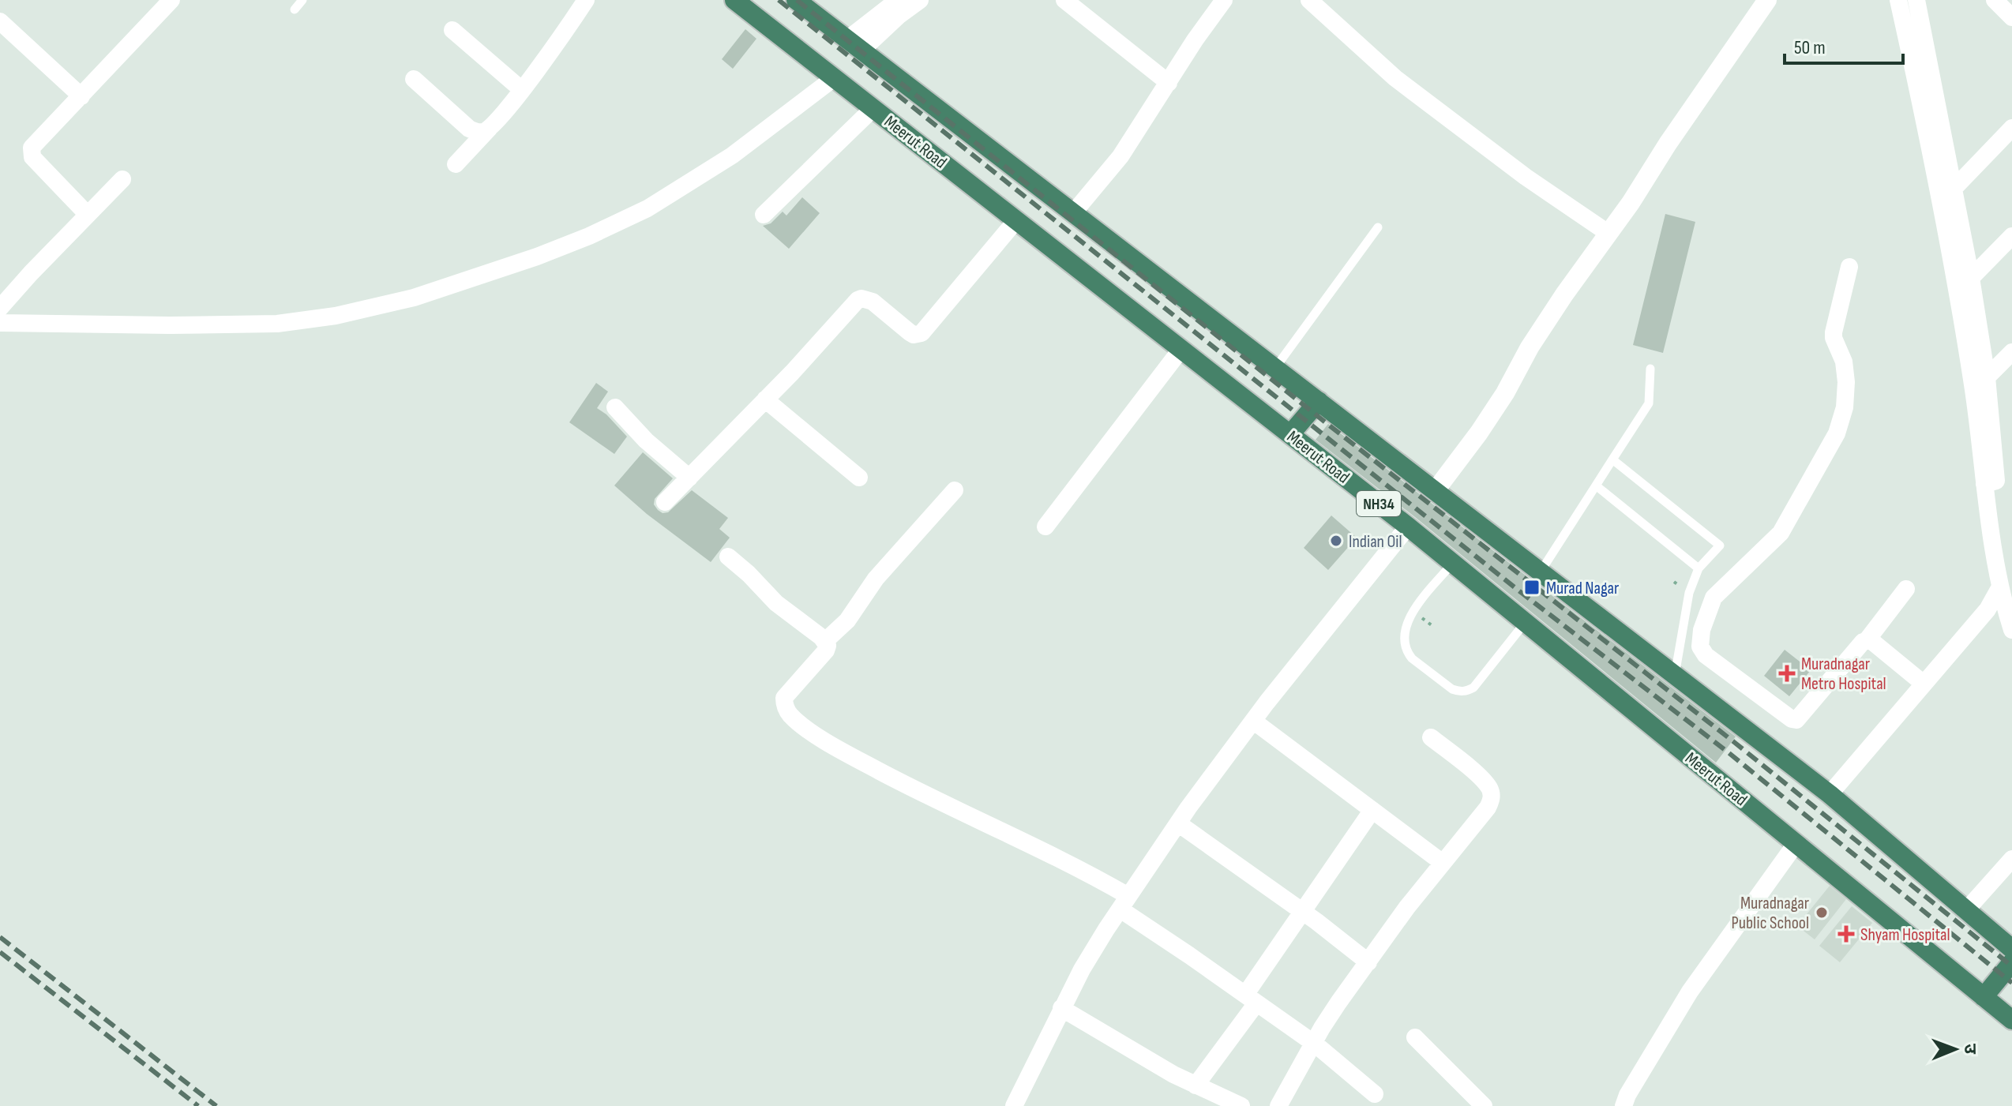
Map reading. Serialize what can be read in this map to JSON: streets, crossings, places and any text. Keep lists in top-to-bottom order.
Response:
{
  "streets": {
    "highway": ["Meerut Road", "NH34"]
  },
  "places": {
    "other": ["Indian Oil", "Muradnagar Public School"],
    "transit": ["Murad Nagar"],
    "health": ["Muradnagar Metro Hospital", "Shyam Hospital"]
  },
  "scale_bar": "50 m",
  "north": "right"
}
